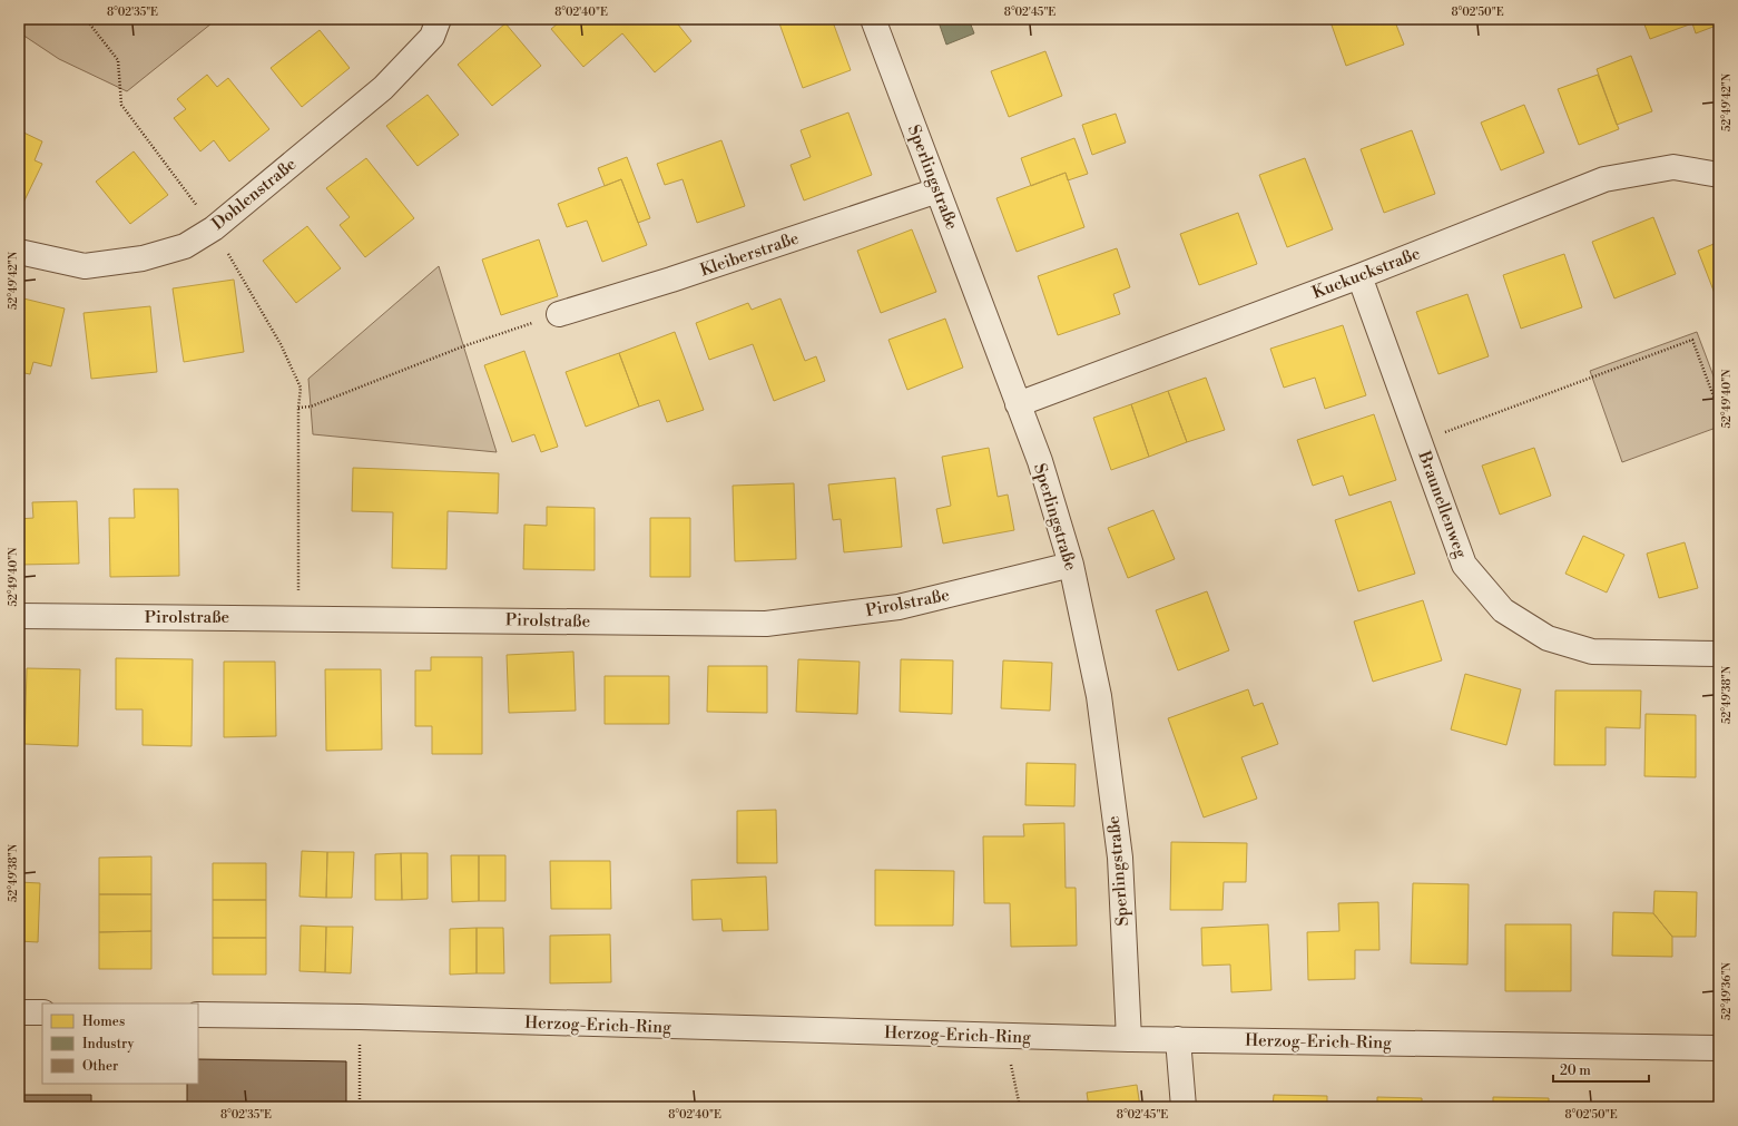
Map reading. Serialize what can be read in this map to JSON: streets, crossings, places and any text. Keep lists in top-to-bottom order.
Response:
{
  "streets": {
    "street": [
      "Sperlingstraße",
      "Dohlenstraße",
      "Kleiberstraße",
      "Kuckuckstraße",
      "Braunellenweg",
      "Pirolstraße",
      "Herzog-Erich-Ring"
    ]
  },
  "crossings": [
    ["Sperlingstraße", "Kleiberstraße"],
    ["Sperlingstraße", "Kuckuckstraße"],
    ["Sperlingstraße", "Pirolstraße"],
    ["Sperlingstraße", "Herzog-Erich-Ring"],
    ["Kuckuckstraße", "Braunellenweg"]
  ],
  "legend": ["Homes", "Industry", "Other"],
  "scale_bar": "20 m",
  "coordinates": [
    "8°02'35\"E",
    "8°02'40\"E",
    "8°02'45\"E",
    "8°02'50\"E",
    "52°49'42\"N",
    "52°49'40\"N",
    "52°49'38\"N",
    "52°49'36\"N"
  ]
}
